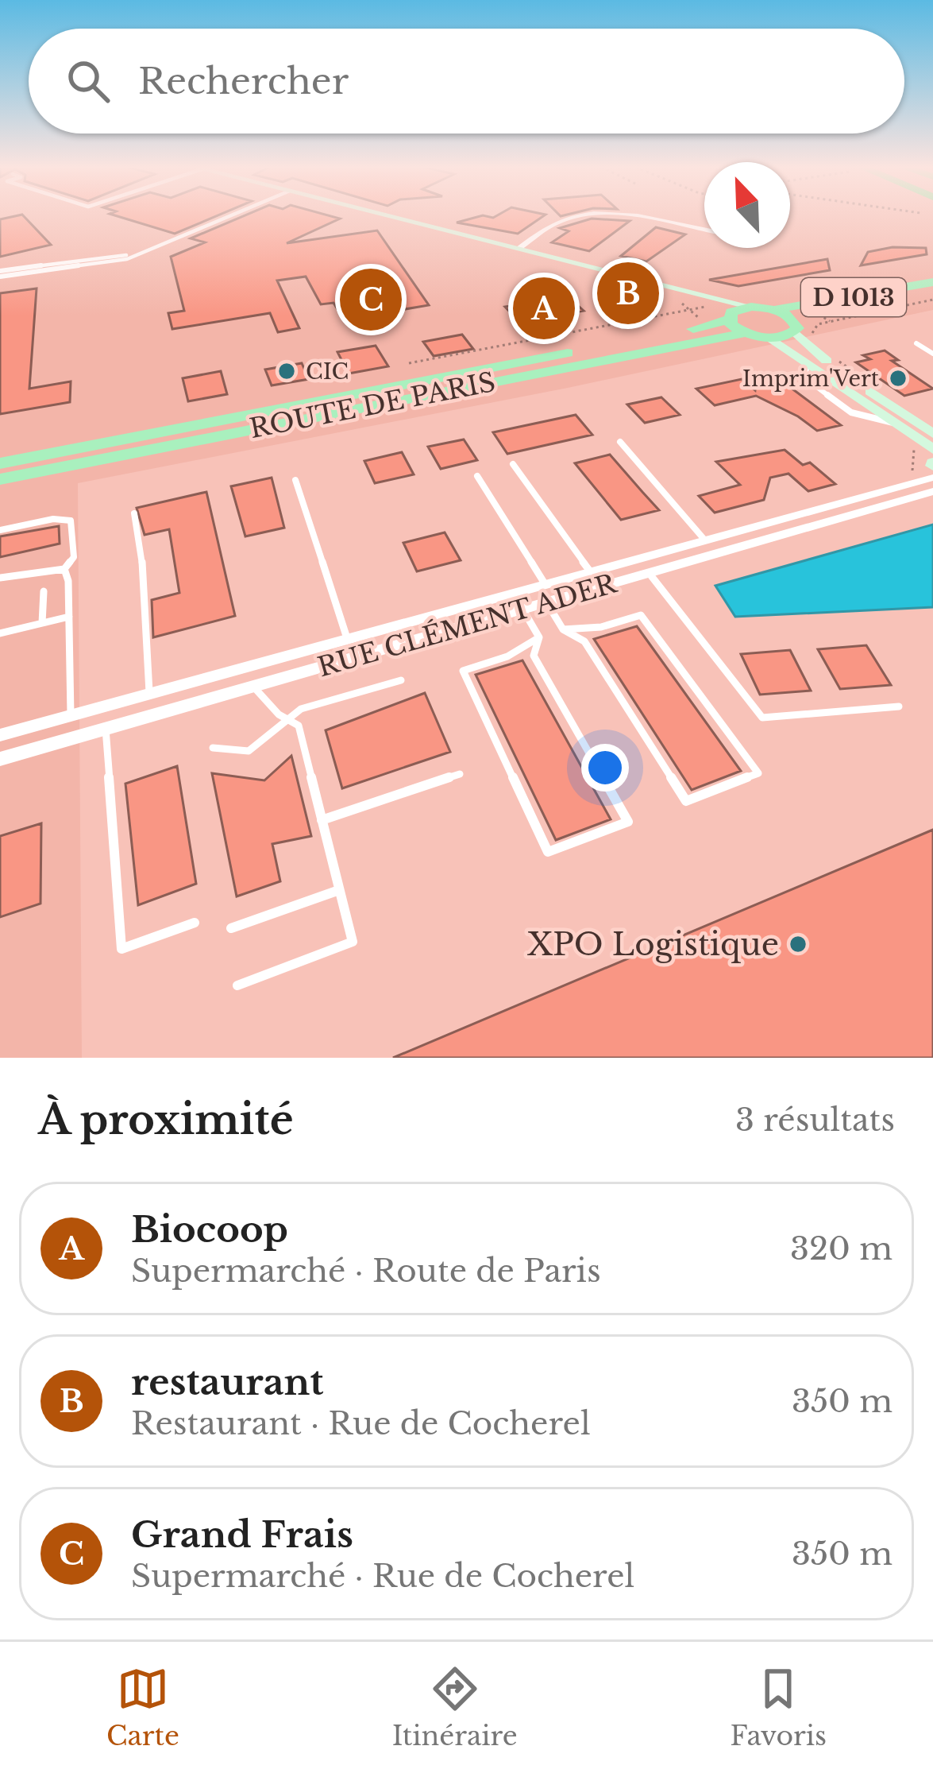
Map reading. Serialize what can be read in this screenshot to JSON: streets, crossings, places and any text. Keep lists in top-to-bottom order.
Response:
{
  "streets": {
    "main road": ["D 1013", "ROUTE DE PARIS"],
    "street": ["RUE CLÉMENT ADER"]
  },
  "places": ["CIC", "Imprim'Vert", "XPO Logistique"],
  "north": "top left",
  "page": {
    "search": "Rechercher",
    "pins": ["B", "C", "A"],
    "heading": ["À proximité", "3 résultats"],
    "list": [
      {
        "mark": "A",
        "name": "Biocoop",
        "note": "Supermarché · Route de Paris",
        "value": "320 m"
      },
      {
        "mark": "B",
        "name": "restaurant",
        "note": "Restaurant · Rue de Cocherel",
        "value": "350 m"
      },
      {
        "mark": "C",
        "name": "Grand Frais",
        "note": "Supermarché · Rue de Cocherel",
        "value": "350 m"
      }
    ],
    "nav": ["Carte", "Itinéraire", "Favoris"]
  }
}
